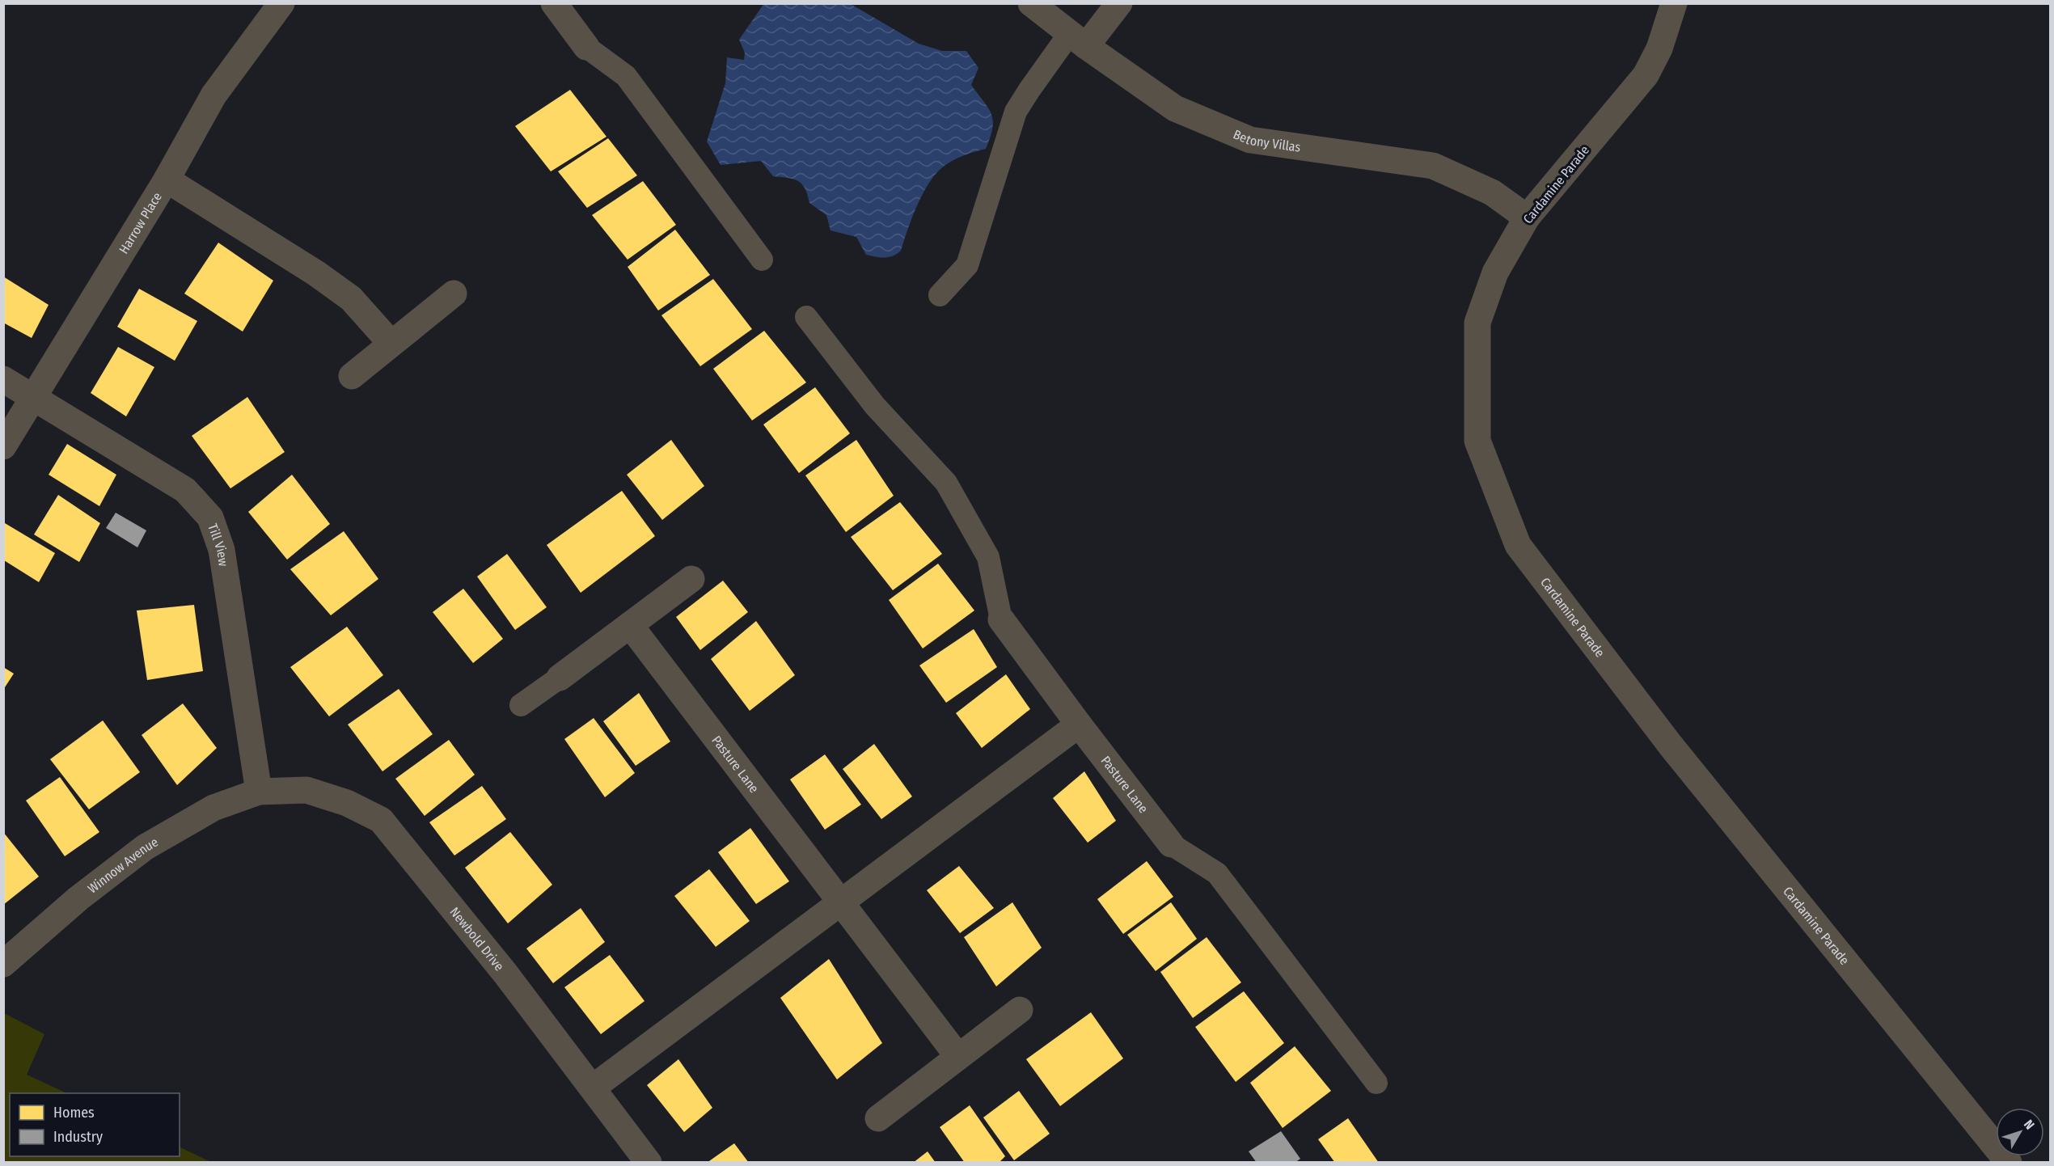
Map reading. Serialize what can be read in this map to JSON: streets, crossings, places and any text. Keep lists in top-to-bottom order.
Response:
{
  "streets": {
    "street": [
      "Betony Villas",
      "Cardamine Parade",
      "Harrow Place",
      "Till View",
      "Pasture Lane",
      "Winnow Avenue",
      "Newbold Drive"
    ]
  },
  "crossings": [
    ["Betony Villas", "Cardamine Parade"],
    ["Harrow Place", "Till View"],
    ["Till View", "Winnow Avenue"],
    ["Till View", "Newbold Drive"],
    ["Winnow Avenue", "Newbold Drive"]
  ],
  "legend": ["Homes", "Industry"],
  "north": "top right"
}
